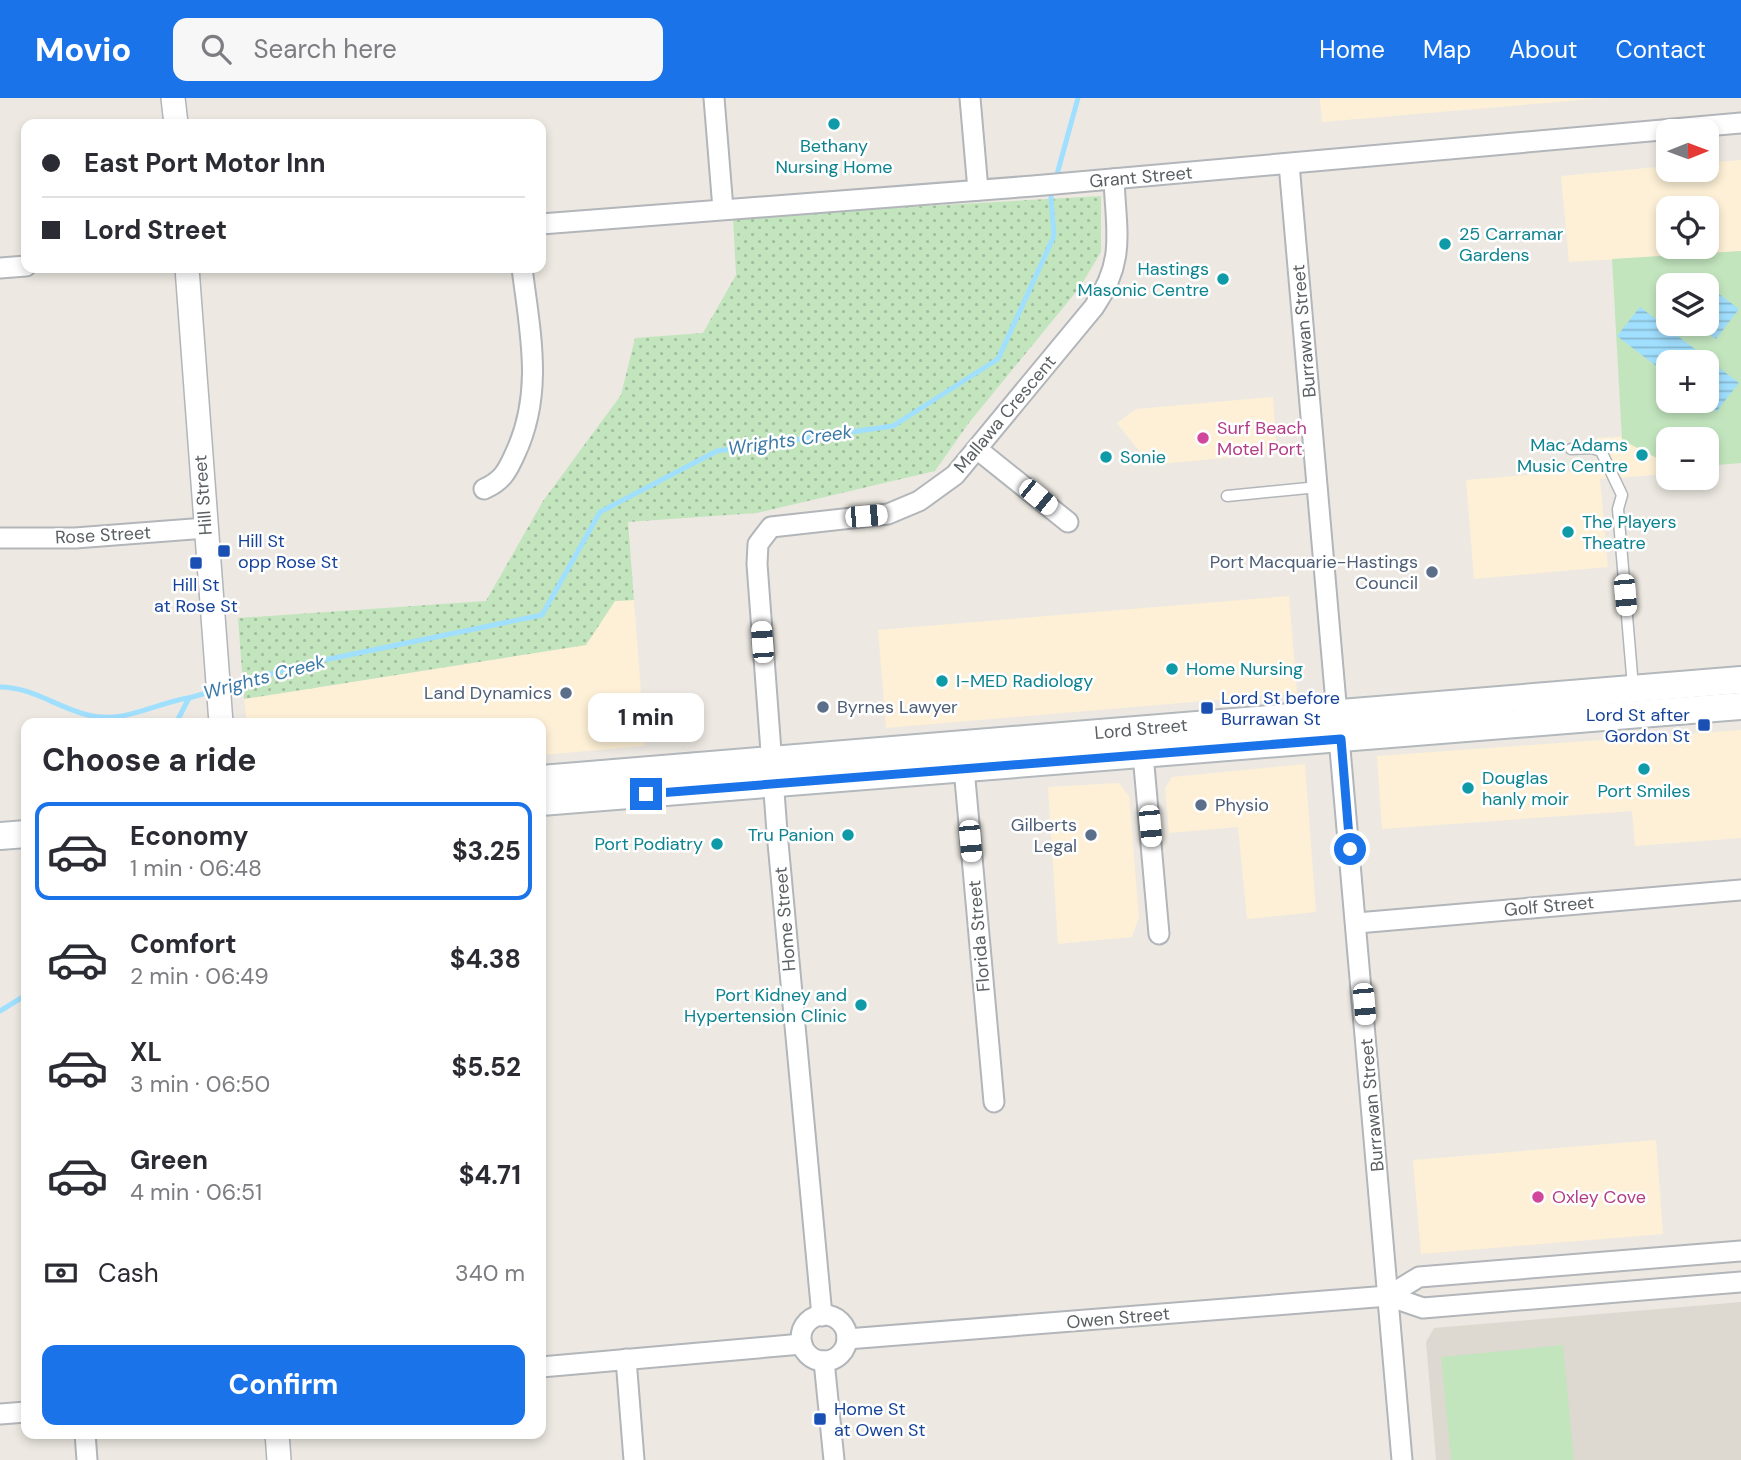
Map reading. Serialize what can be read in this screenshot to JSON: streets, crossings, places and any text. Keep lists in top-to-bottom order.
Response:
{
  "streets": {
    "main road": ["Lord Street"],
    "street": [
      "Grant Street",
      "Burrawan Street",
      "Mallawa Crescent",
      "Hill Street",
      "Rose Street",
      "Golf Street",
      "Home Street",
      "Florida Street",
      "Owen Street"
    ]
  },
  "crossings": [
    ["Grant Street", "Burrawan Street"],
    ["Grant Street", "Mallawa Crescent"],
    ["Burrawan Street", "Lord Street"],
    ["Burrawan Street", "Golf Street"],
    ["Burrawan Street", "Owen Street"],
    ["Mallawa Crescent", "Home Street"],
    ["Hill Street", "Rose Street"],
    ["Lord Street", "Home Street"],
    ["Lord Street", "Florida Street"],
    ["Home Street", "Owen Street"]
  ],
  "water": ["Wrights Creek"],
  "places": {
    "other": [
      "Bethany Nursing Home",
      "25 Carramar Gardens",
      "Hastings Masonic Centre",
      "Surf Beach Motel Port",
      "Mac Adams Music Centre",
      "Sonie",
      "The Players Theatre",
      "Port Macquarie-Hastings Council",
      "Home Nursing",
      "I-MED Radiology",
      "Land Dynamics",
      "Byrnes Lawyer",
      "Port Smiles",
      "Douglas hanly moir",
      "Physio",
      "Tru Panion",
      "Gilberts Legal",
      "Port Podiatry",
      "Port Kidney and Hypertension Clinic",
      "Oxley Cove"
    ],
    "transit": [
      "Hill St opp Rose St",
      "Hill St at Rose St",
      "Lord St before Burrawan St",
      "Lord St after Gordon St",
      "Home St at Owen St"
    ]
  },
  "north": "right",
  "page": {
    "header": "Movio",
    "search": "Search here",
    "nav": [
      "Home",
      "Map",
      "About",
      "Contact"
    ],
    "map_buttons": ["+", "−"],
    "banner": ["East Port Motor Inn", "Lord Street"],
    "bubble": "1 min",
    "heading": "Choose a ride",
    "list": [
      {
        "name": "Economy",
        "note": "1 min · 06:48",
        "value": "$3.25"
      },
      {
        "name": "Comfort",
        "note": "2 min · 06:49",
        "value": "$4.38"
      },
      {
        "name": "XL",
        "note": "3 min · 06:50",
        "value": "$5.52"
      },
      {
        "name": "Green",
        "note": "4 min · 06:51",
        "value": "$4.71"
      }
    ],
    "pay": ["Cash", "340 m"],
    "buttons": "Confirm"
  }
}
